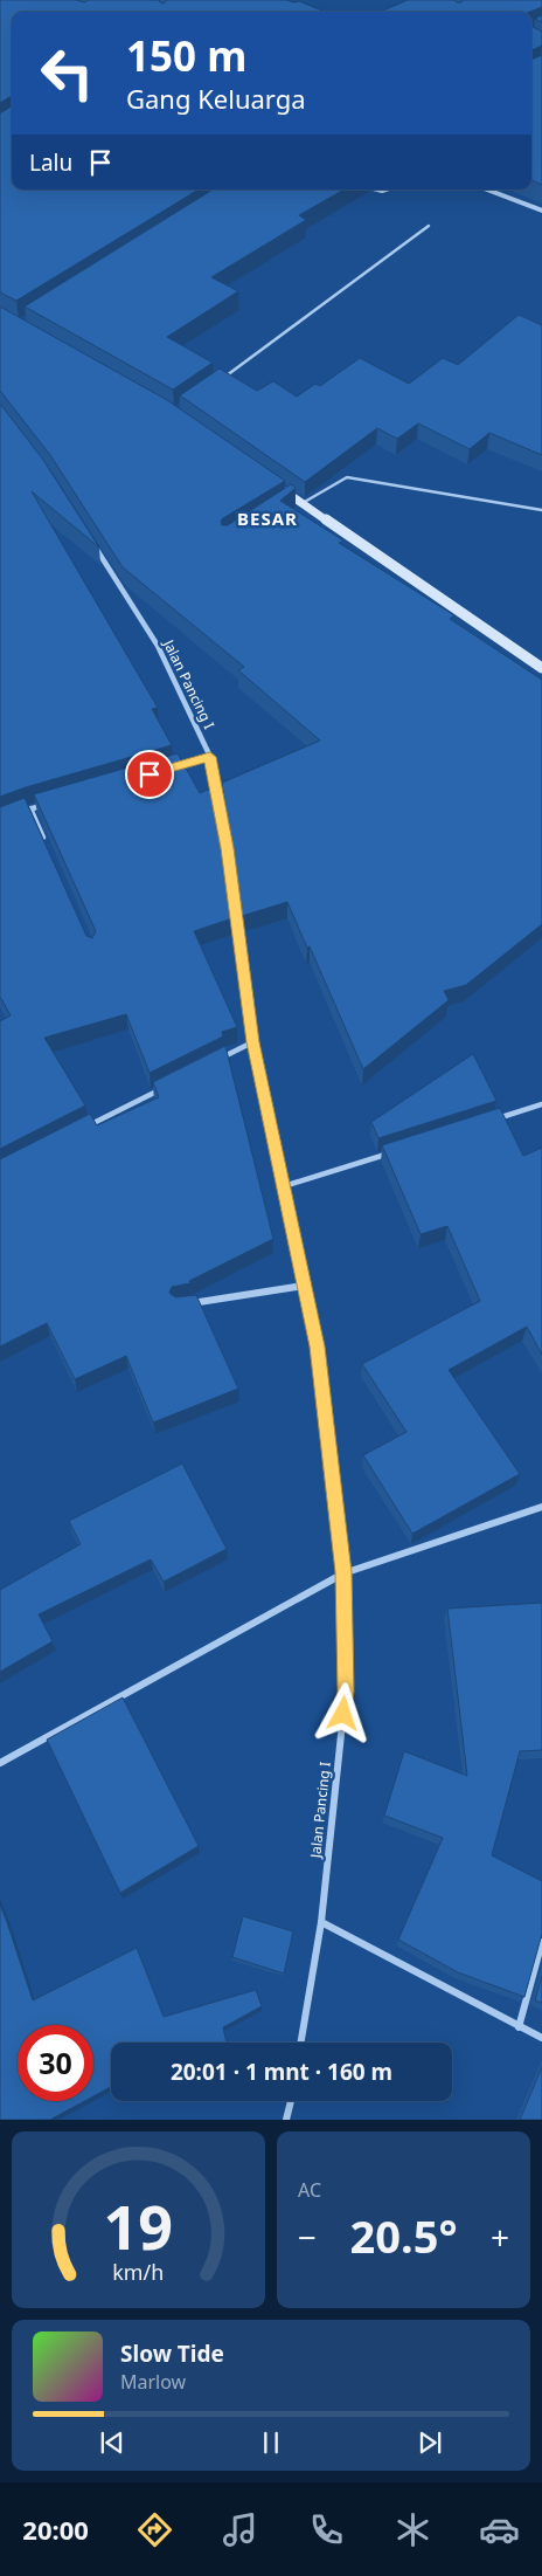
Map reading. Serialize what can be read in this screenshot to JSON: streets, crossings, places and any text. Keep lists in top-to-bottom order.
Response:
{
  "streets": {
    "street": ["Jalan Pancing I"]
  },
  "districts": ["BESAR"],
  "page": {
    "turn": ["150 m", "Gang Keluarga"],
    "then": "Lalu",
    "limit": "30",
    "trip": "20:01 · 1 mnt · 160 m",
    "tile": "AC",
    "heat": ["−", "20.5°", "+"],
    "song": ["Slow Tide", "Marlow"],
    "tabs": "20:00",
    "gauge": ["19", "km/h"]
  }
}
